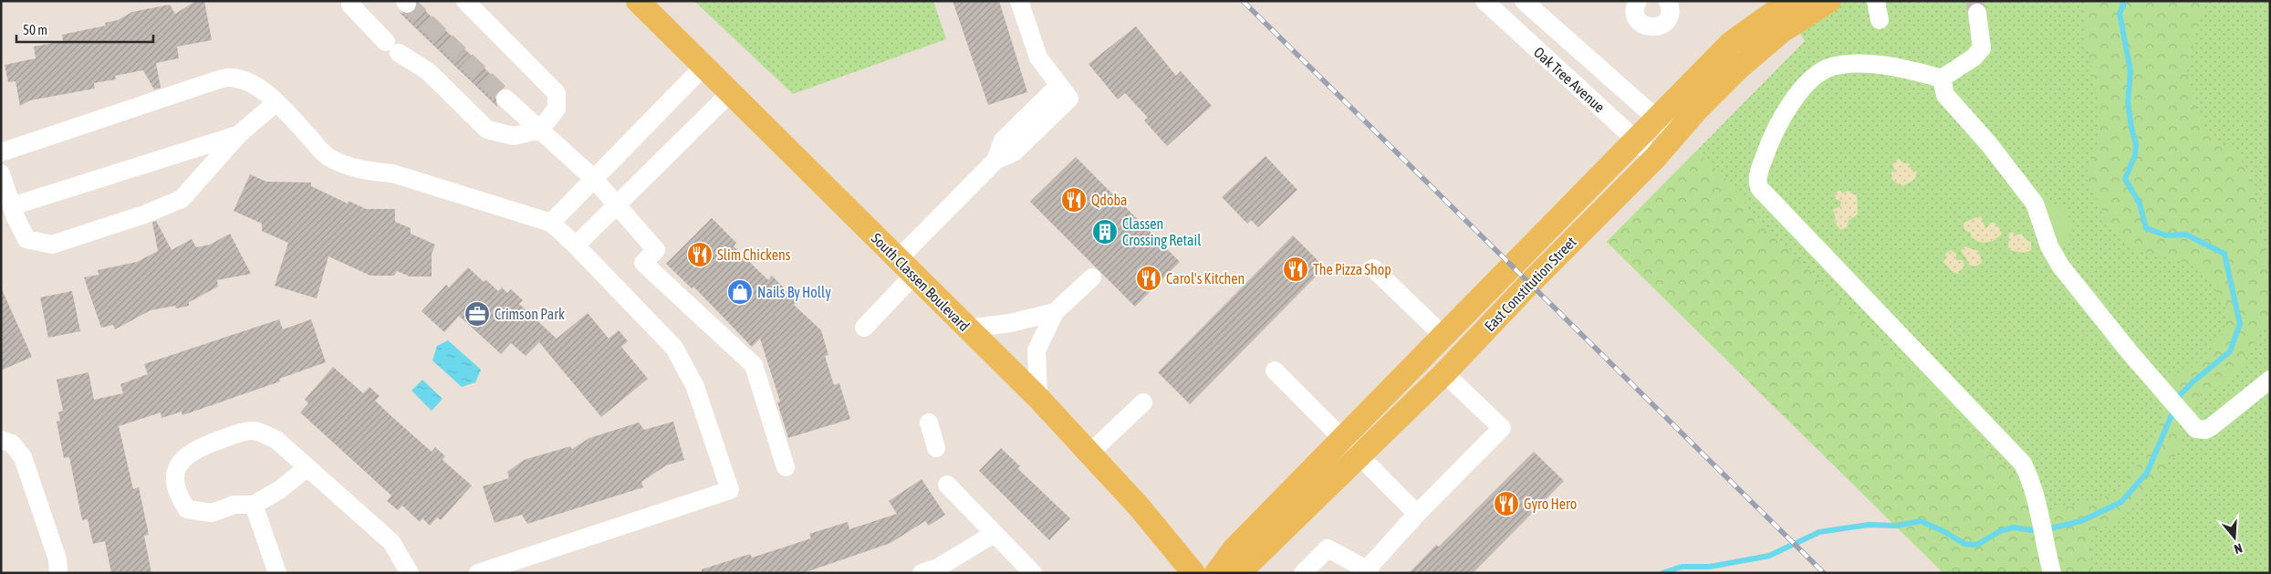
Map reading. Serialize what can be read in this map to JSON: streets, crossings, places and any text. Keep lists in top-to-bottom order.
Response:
{
  "streets": {
    "main road": ["South Classen Boulevard", "East Constitution Street"],
    "street": ["Oak Tree Avenue"]
  },
  "crossings": [
    ["Oak Tree Avenue", "East Constitution Street"]
  ],
  "places": {
    "restaurant": [
      "Qdoba",
      "Slim Chickens",
      "The Pizza Shop",
      "Carol's Kitchen",
      "Gyro Hero"
    ],
    "building": ["Classen Crossing Retail"],
    "shop": ["Nails By Holly"],
    "office": ["Crimson Park"]
  },
  "scale_bar": "50 m",
  "north": "bottom"
}
